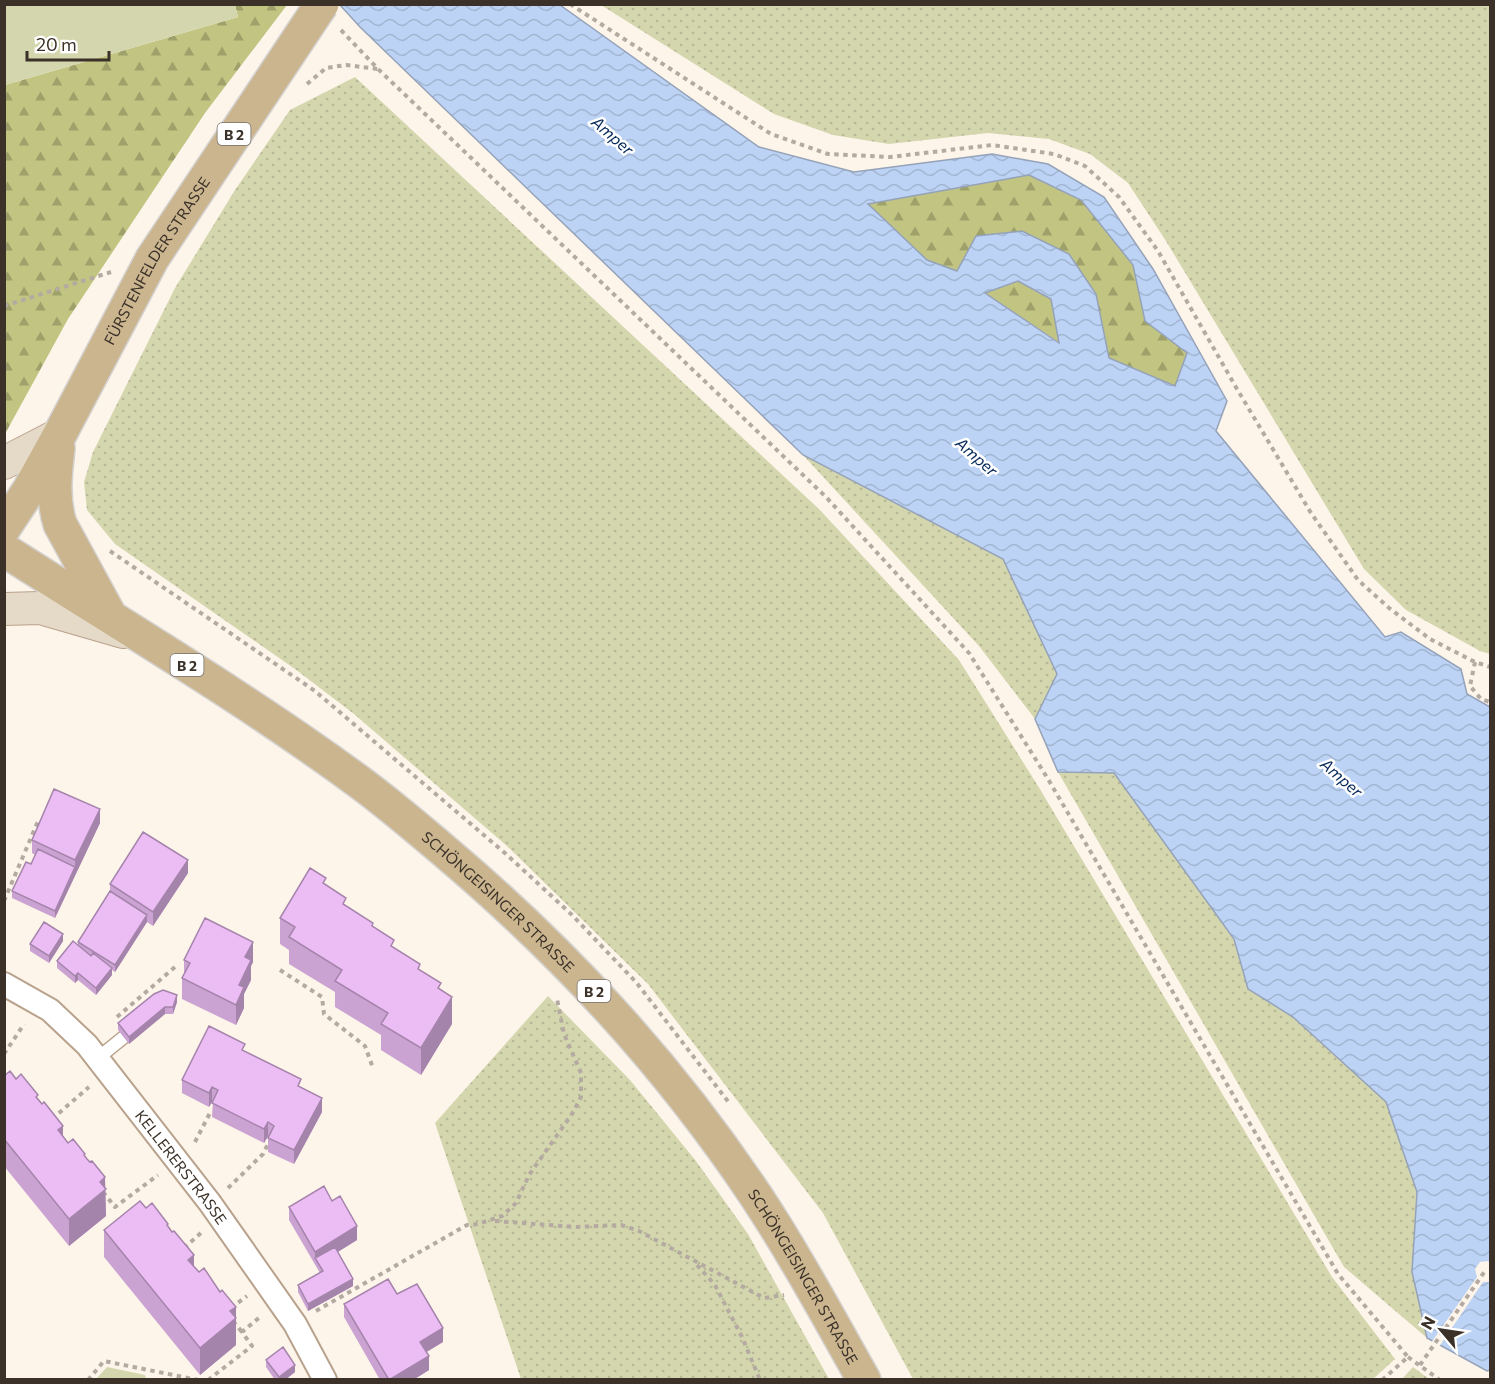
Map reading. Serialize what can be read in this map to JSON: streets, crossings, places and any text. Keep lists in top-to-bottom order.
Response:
{
  "streets": {
    "main road": ["B 2", "FÜRSTENFELDER STRASSE", "SCHÖNGEISINGER STRASSE"],
    "street": ["KELLERERSTRASSE"]
  },
  "water": ["Amper"],
  "scale_bar": "20 m",
  "north": "top left"
}
